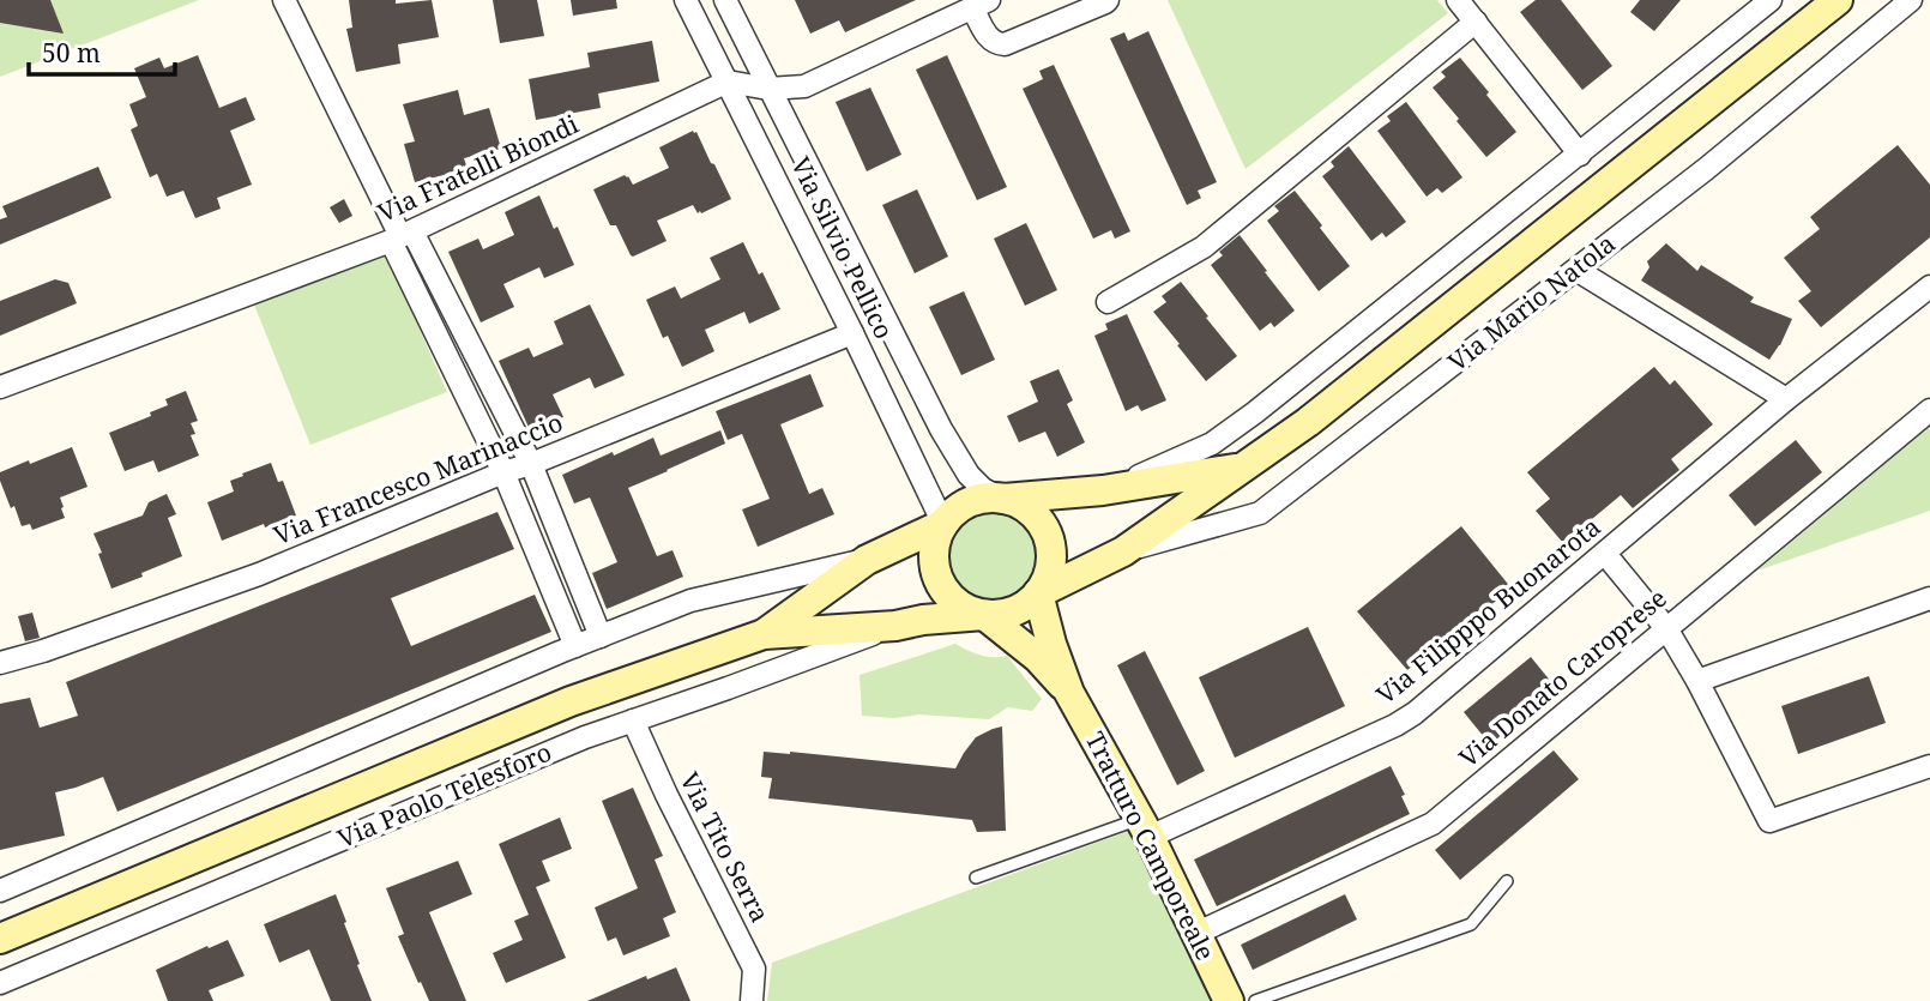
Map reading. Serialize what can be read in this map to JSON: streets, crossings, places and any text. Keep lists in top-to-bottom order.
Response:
{
  "streets": {
    "street": [
      "Via Fratelli Biondi",
      "Via Silvio Pellico",
      "Via Mario Natola",
      "Via Francesco Marinaccio",
      "Via Filipppo Buonarota",
      "Via Donato Caroprese",
      "Via Paolo Telesforo",
      "Tratturo Camporeale",
      "Via Tito Serra"
    ]
  },
  "crossings": [
    ["Via Fratelli Biondi", "Via Silvio Pellico"],
    ["Via Silvio Pellico", "Via Mario Natola"],
    ["Via Silvio Pellico", "Via Francesco Marinaccio"],
    ["Via Silvio Pellico", "Via Paolo Telesforo"],
    ["Via Silvio Pellico", "Tratturo Camporeale"],
    ["Via Mario Natola", "Via Paolo Telesforo"],
    ["Via Mario Natola", "Tratturo Camporeale"],
    ["Via Filipppo Buonarota", "Tratturo Camporeale"],
    ["Via Donato Caroprese", "Tratturo Camporeale"],
    ["Via Paolo Telesforo", "Tratturo Camporeale"],
    ["Via Paolo Telesforo", "Via Tito Serra"]
  ],
  "scale_bar": "50 m"
}
